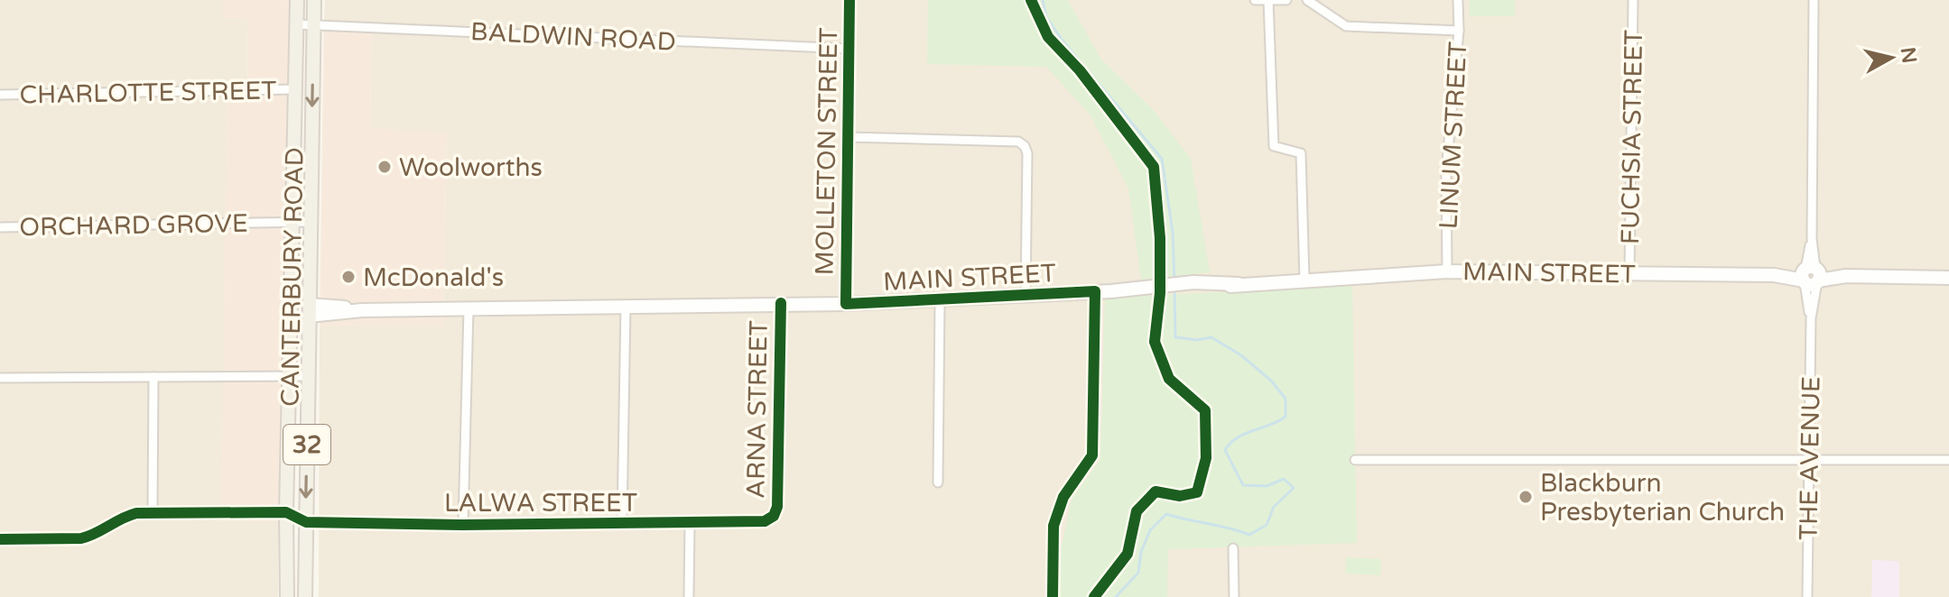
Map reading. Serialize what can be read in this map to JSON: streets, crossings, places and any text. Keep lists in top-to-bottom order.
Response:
{
  "streets": {
    "main road": ["CANTERBURY ROAD", "32"],
    "street": [
      "BALDWIN ROAD",
      "CHARLOTTE STREET",
      "LINUM STREET",
      "FUCHSIA STREET",
      "MOLLETON STREET",
      "ORCHARD GROVE",
      "MAIN STREET",
      "ARNA STREET",
      "THE AVENUE",
      "LALWA STREET"
    ]
  },
  "crossings": [
    ["BALDWIN ROAD", "MOLLETON STREET"],
    ["BALDWIN ROAD", "CANTERBURY ROAD"],
    ["CHARLOTTE STREET", "CANTERBURY ROAD"],
    ["LINUM STREET", "MAIN STREET"],
    ["FUCHSIA STREET", "MAIN STREET"],
    ["MOLLETON STREET", "MAIN STREET"],
    ["ORCHARD GROVE", "CANTERBURY ROAD"],
    ["MAIN STREET", "CANTERBURY ROAD"],
    ["MAIN STREET", "ARNA STREET"],
    ["MAIN STREET", "THE AVENUE"],
    ["CANTERBURY ROAD", "LALWA STREET"],
    ["ARNA STREET", "LALWA STREET"]
  ],
  "places": ["Woolworths", "McDonald's", "Blackburn Presbyterian Church"],
  "north": "right"
}
